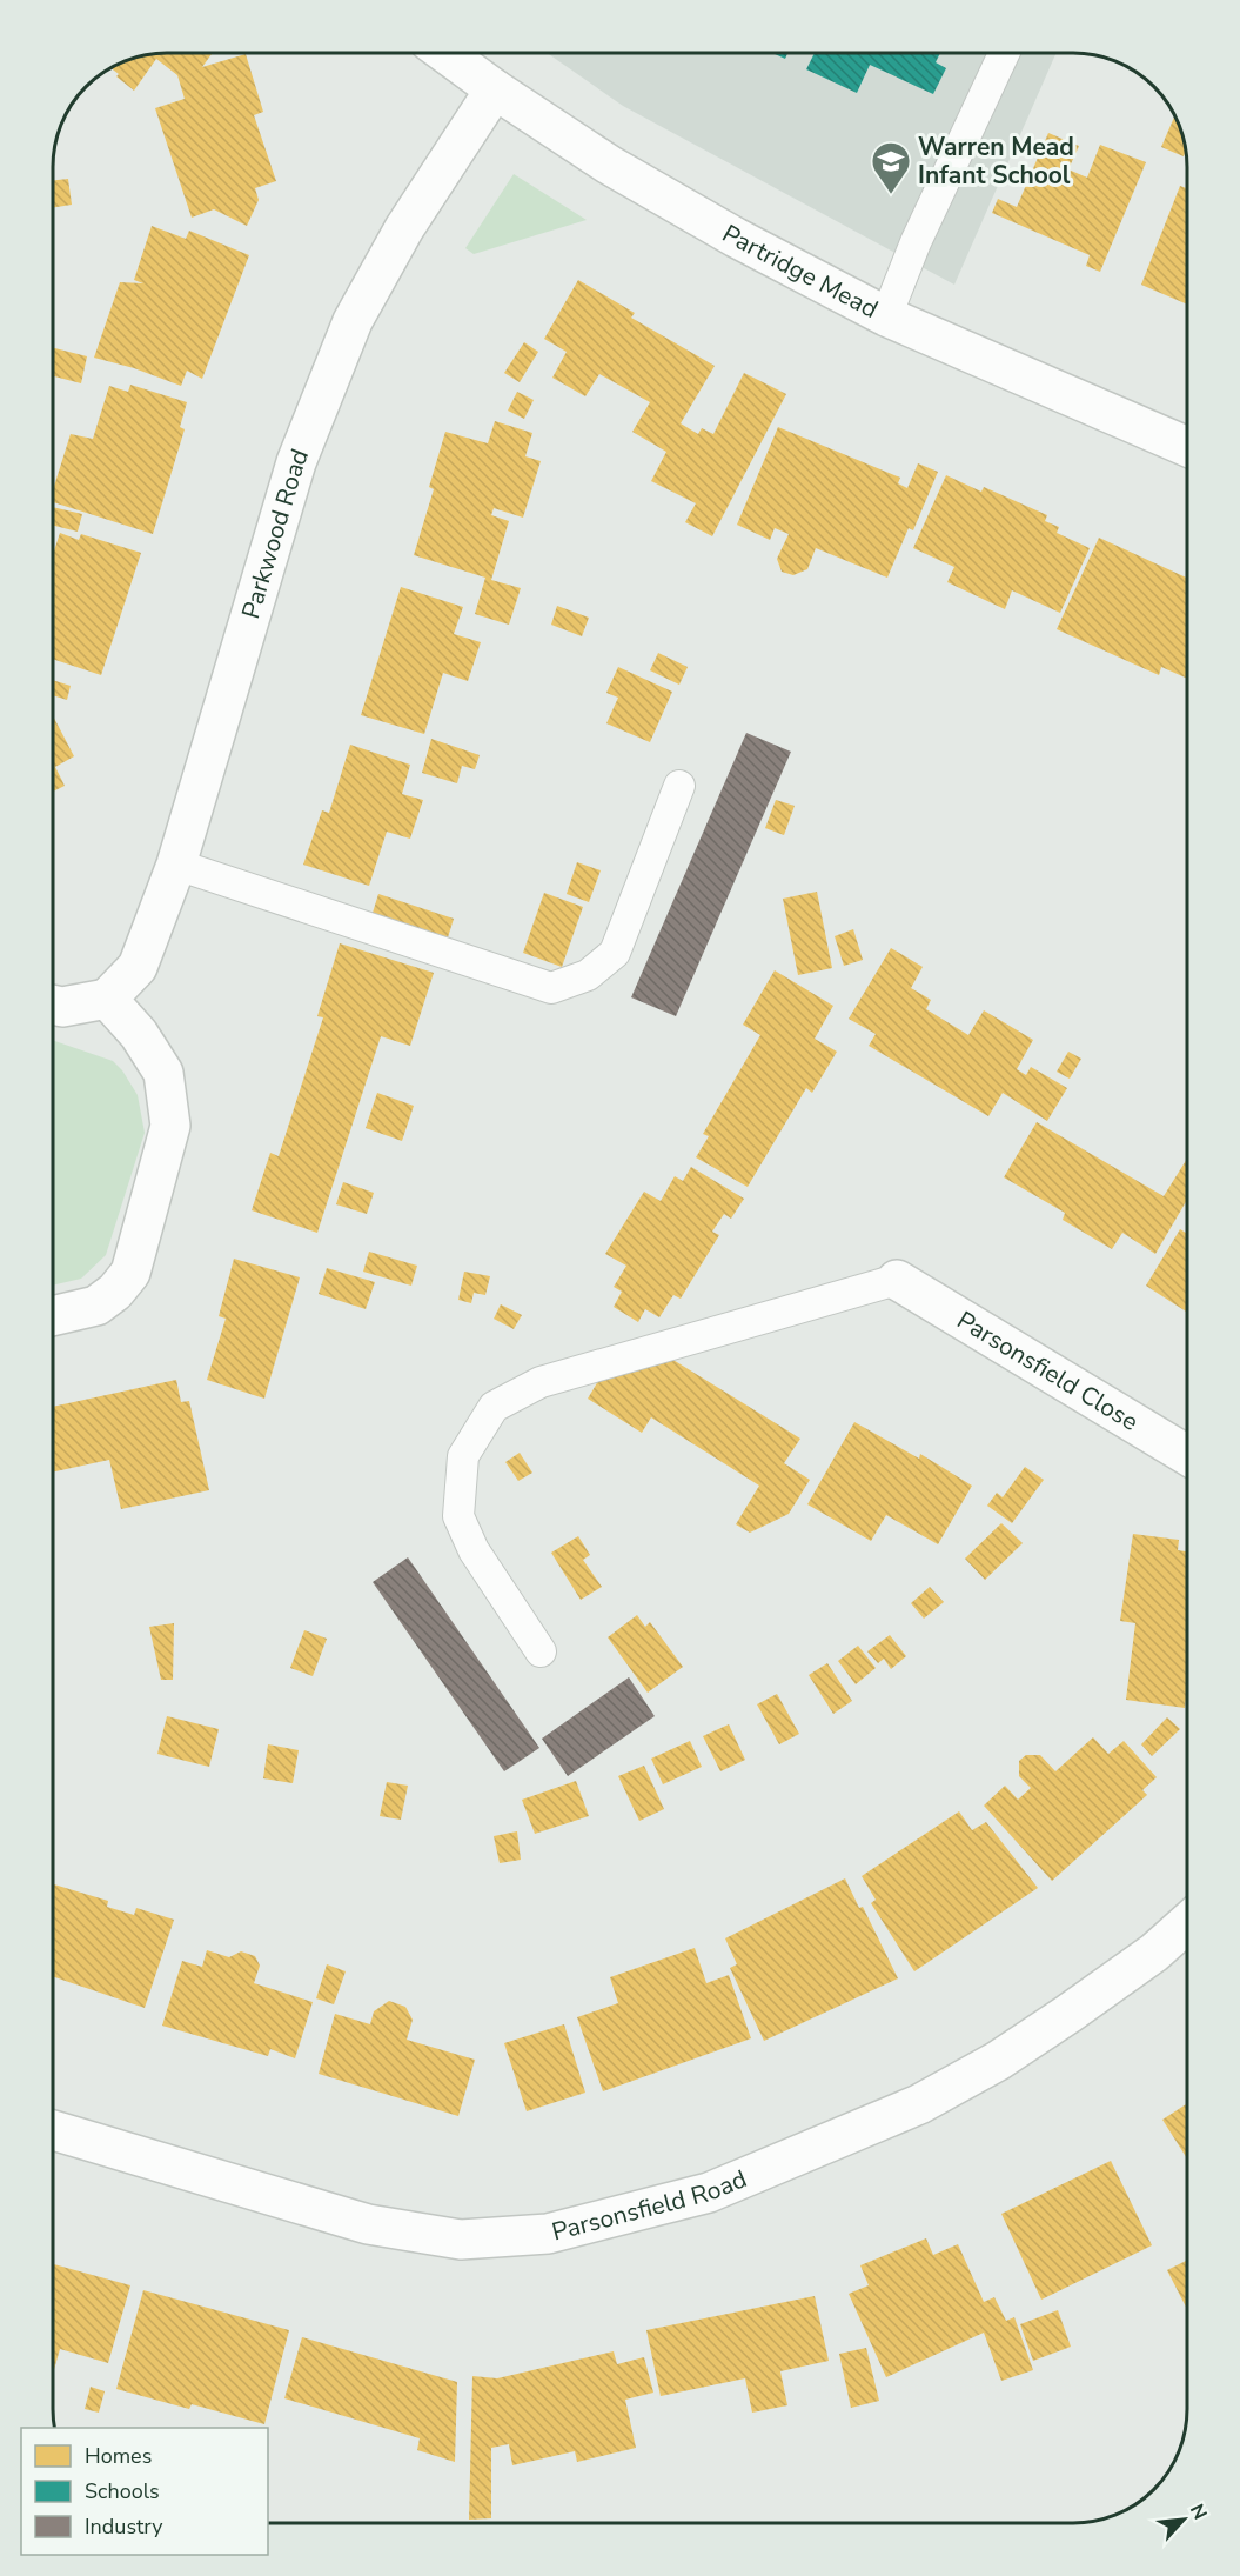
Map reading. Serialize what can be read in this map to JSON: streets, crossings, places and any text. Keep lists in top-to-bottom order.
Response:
{
  "streets": {
    "street": [
      "Partridge Mead",
      "Parkwood Road",
      "Parsonsfield Close",
      "Parsonsfield Road"
    ]
  },
  "crossings": [
    ["Partridge Mead", "Parkwood Road"]
  ],
  "places": {
    "school or university": ["Warren Mead Infant School"]
  },
  "legend": ["Homes", "Schools", "Industry"],
  "north": "top right"
}
